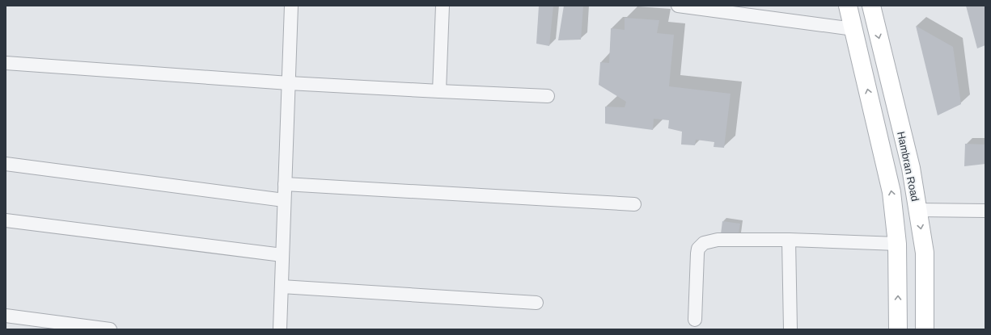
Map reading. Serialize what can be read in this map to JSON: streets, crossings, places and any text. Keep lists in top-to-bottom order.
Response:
{
  "streets": {
    "main road": ["Hambran Road"]
  }
}
